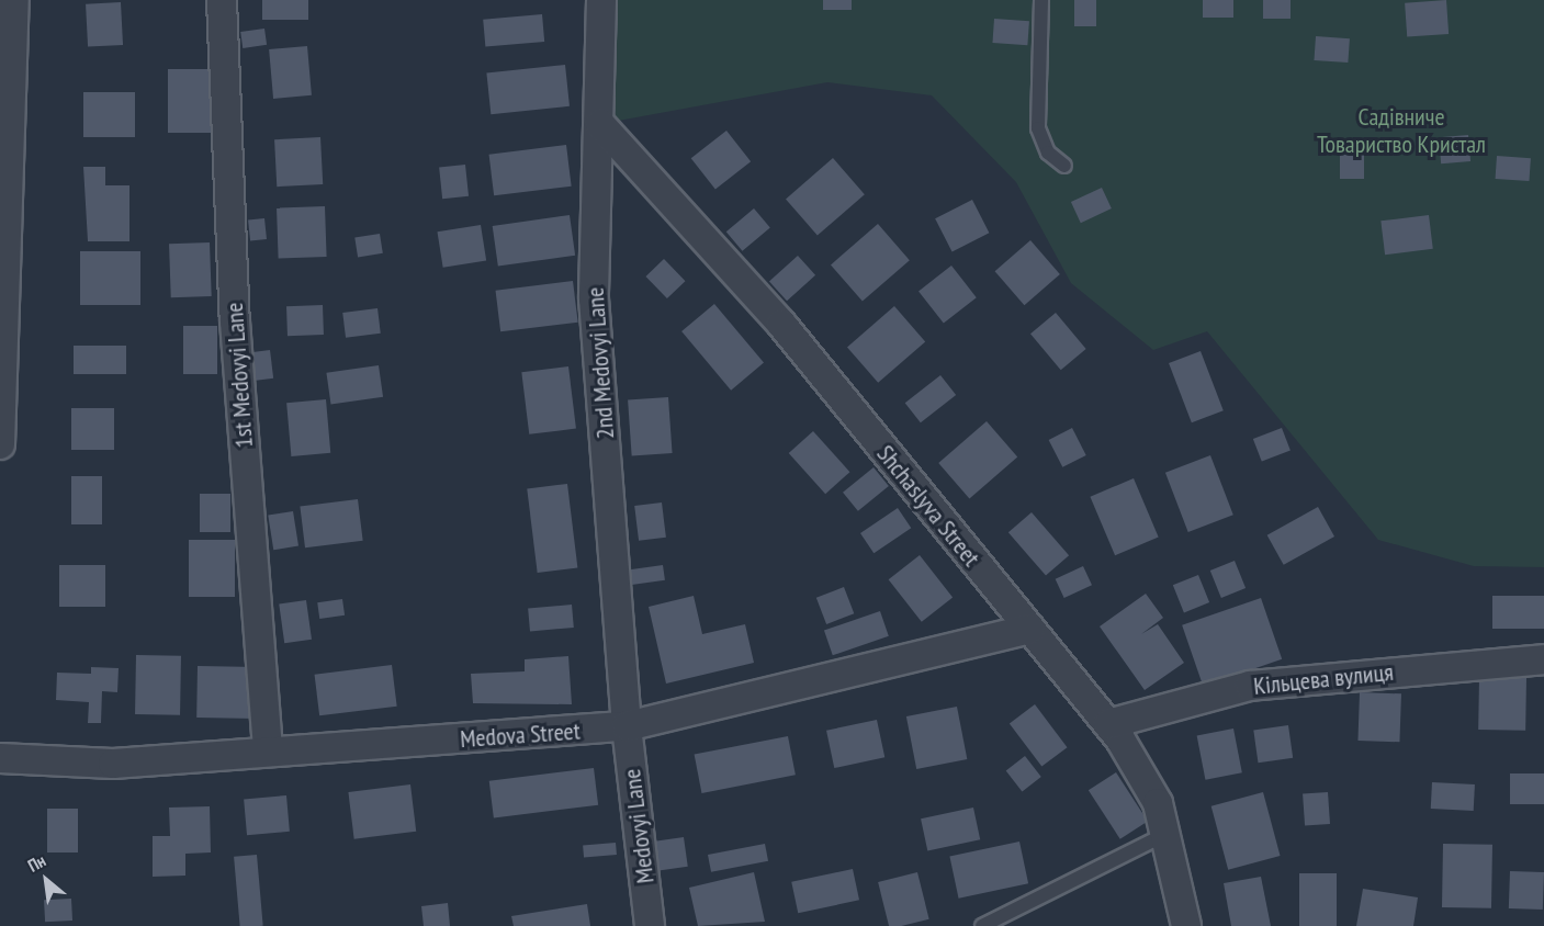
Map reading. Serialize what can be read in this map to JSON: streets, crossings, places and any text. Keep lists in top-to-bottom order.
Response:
{
  "streets": {
    "street": [
      "2nd Medovyi Lane",
      "1st Medovyi Lane",
      "Shchaslyva Street",
      "Кільцева вулиця",
      "Medova Street",
      "Medovyi Lane"
    ]
  },
  "crossings": [
    ["2nd Medovyi Lane", "Shchaslyva Street"],
    ["2nd Medovyi Lane", "Medova Street"],
    ["2nd Medovyi Lane", "Medovyi Lane"],
    ["1st Medovyi Lane", "Medova Street"],
    ["Shchaslyva Street", "Кільцева вулиця"],
    ["Shchaslyva Street", "Medova Street"],
    ["Medova Street", "Medovyi Lane"]
  ],
  "parks": ["Садівниче Товариство Кристал"],
  "north": "top left"
}
